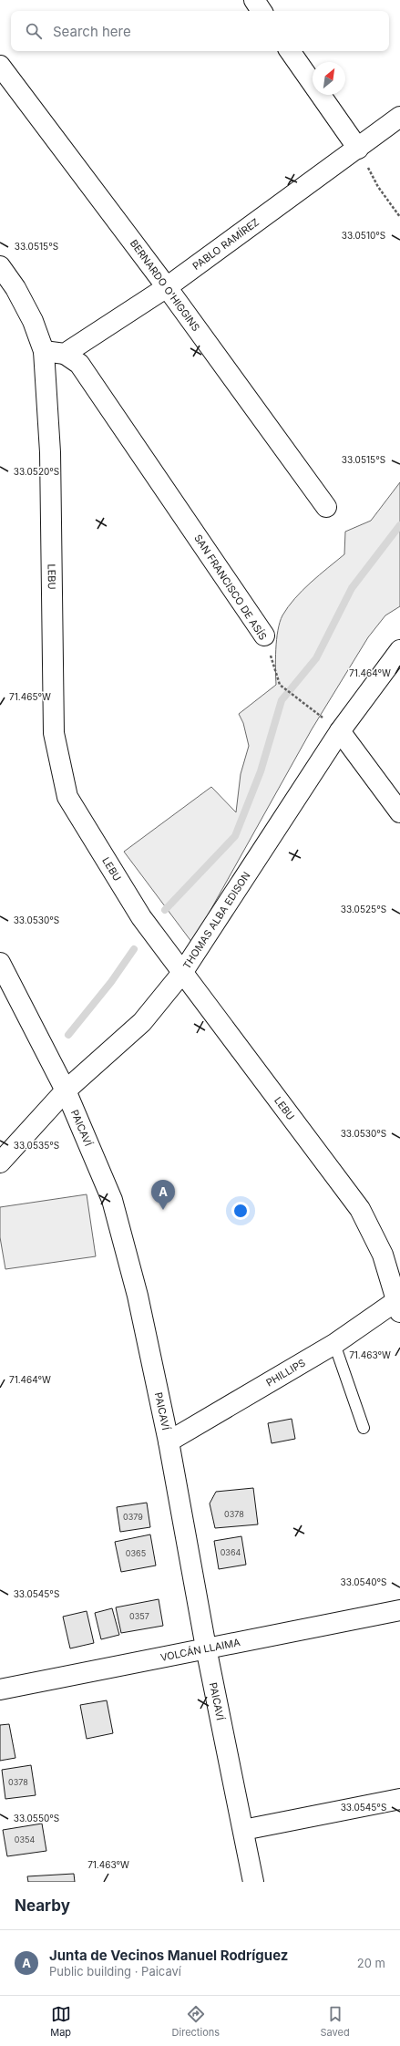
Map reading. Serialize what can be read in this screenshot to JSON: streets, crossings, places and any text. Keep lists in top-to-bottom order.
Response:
{
  "streets": {
    "street": [
      "PABLO RAMÍREZ",
      "BERNARDO O'HIGGINS",
      "LEBU",
      "SAN FRANCISCO DE ASÍS",
      "THOMAS ALBA EDISON",
      "PAICAVÍ",
      "PHILLIPS",
      "VOLCÁN LLAIMA"
    ]
  },
  "crossings": [
    ["PABLO RAMÍREZ", "BERNARDO O'HIGGINS"],
    ["PABLO RAMÍREZ", "SAN FRANCISCO DE ASÍS"],
    ["LEBU", "THOMAS ALBA EDISON"],
    ["LEBU", "PHILLIPS"],
    ["SAN FRANCISCO DE ASÍS", "THOMAS ALBA EDISON"],
    ["THOMAS ALBA EDISON", "PAICAVÍ"],
    ["PAICAVÍ", "PHILLIPS"],
    ["PAICAVÍ", "VOLCÁN LLAIMA"]
  ],
  "house_numbers": [
    "0378",
    "0379",
    "0364",
    "0365",
    "0357",
    "0378",
    "0354"
  ],
  "north": "top right",
  "page": {
    "search": "Search here",
    "pins": "A",
    "heading": "Nearby",
    "list": [
      {
        "mark": "A",
        "name": "Junta de Vecinos Manuel Rodríguez",
        "note": "Public building · Paicaví",
        "value": "20 m"
      }
    ],
    "nav": ["Map", "Directions", "Saved"]
  },
  "coordinates": [
    "33.0510°S",
    "33.0515°S",
    "33.0520°S",
    "71.464°W",
    "71.465°W",
    "33.0525°S",
    "33.0530°S",
    "33.0535°S",
    "71.463°W",
    "33.0540°S",
    "33.0545°S",
    "33.0550°S"
  ]
}
